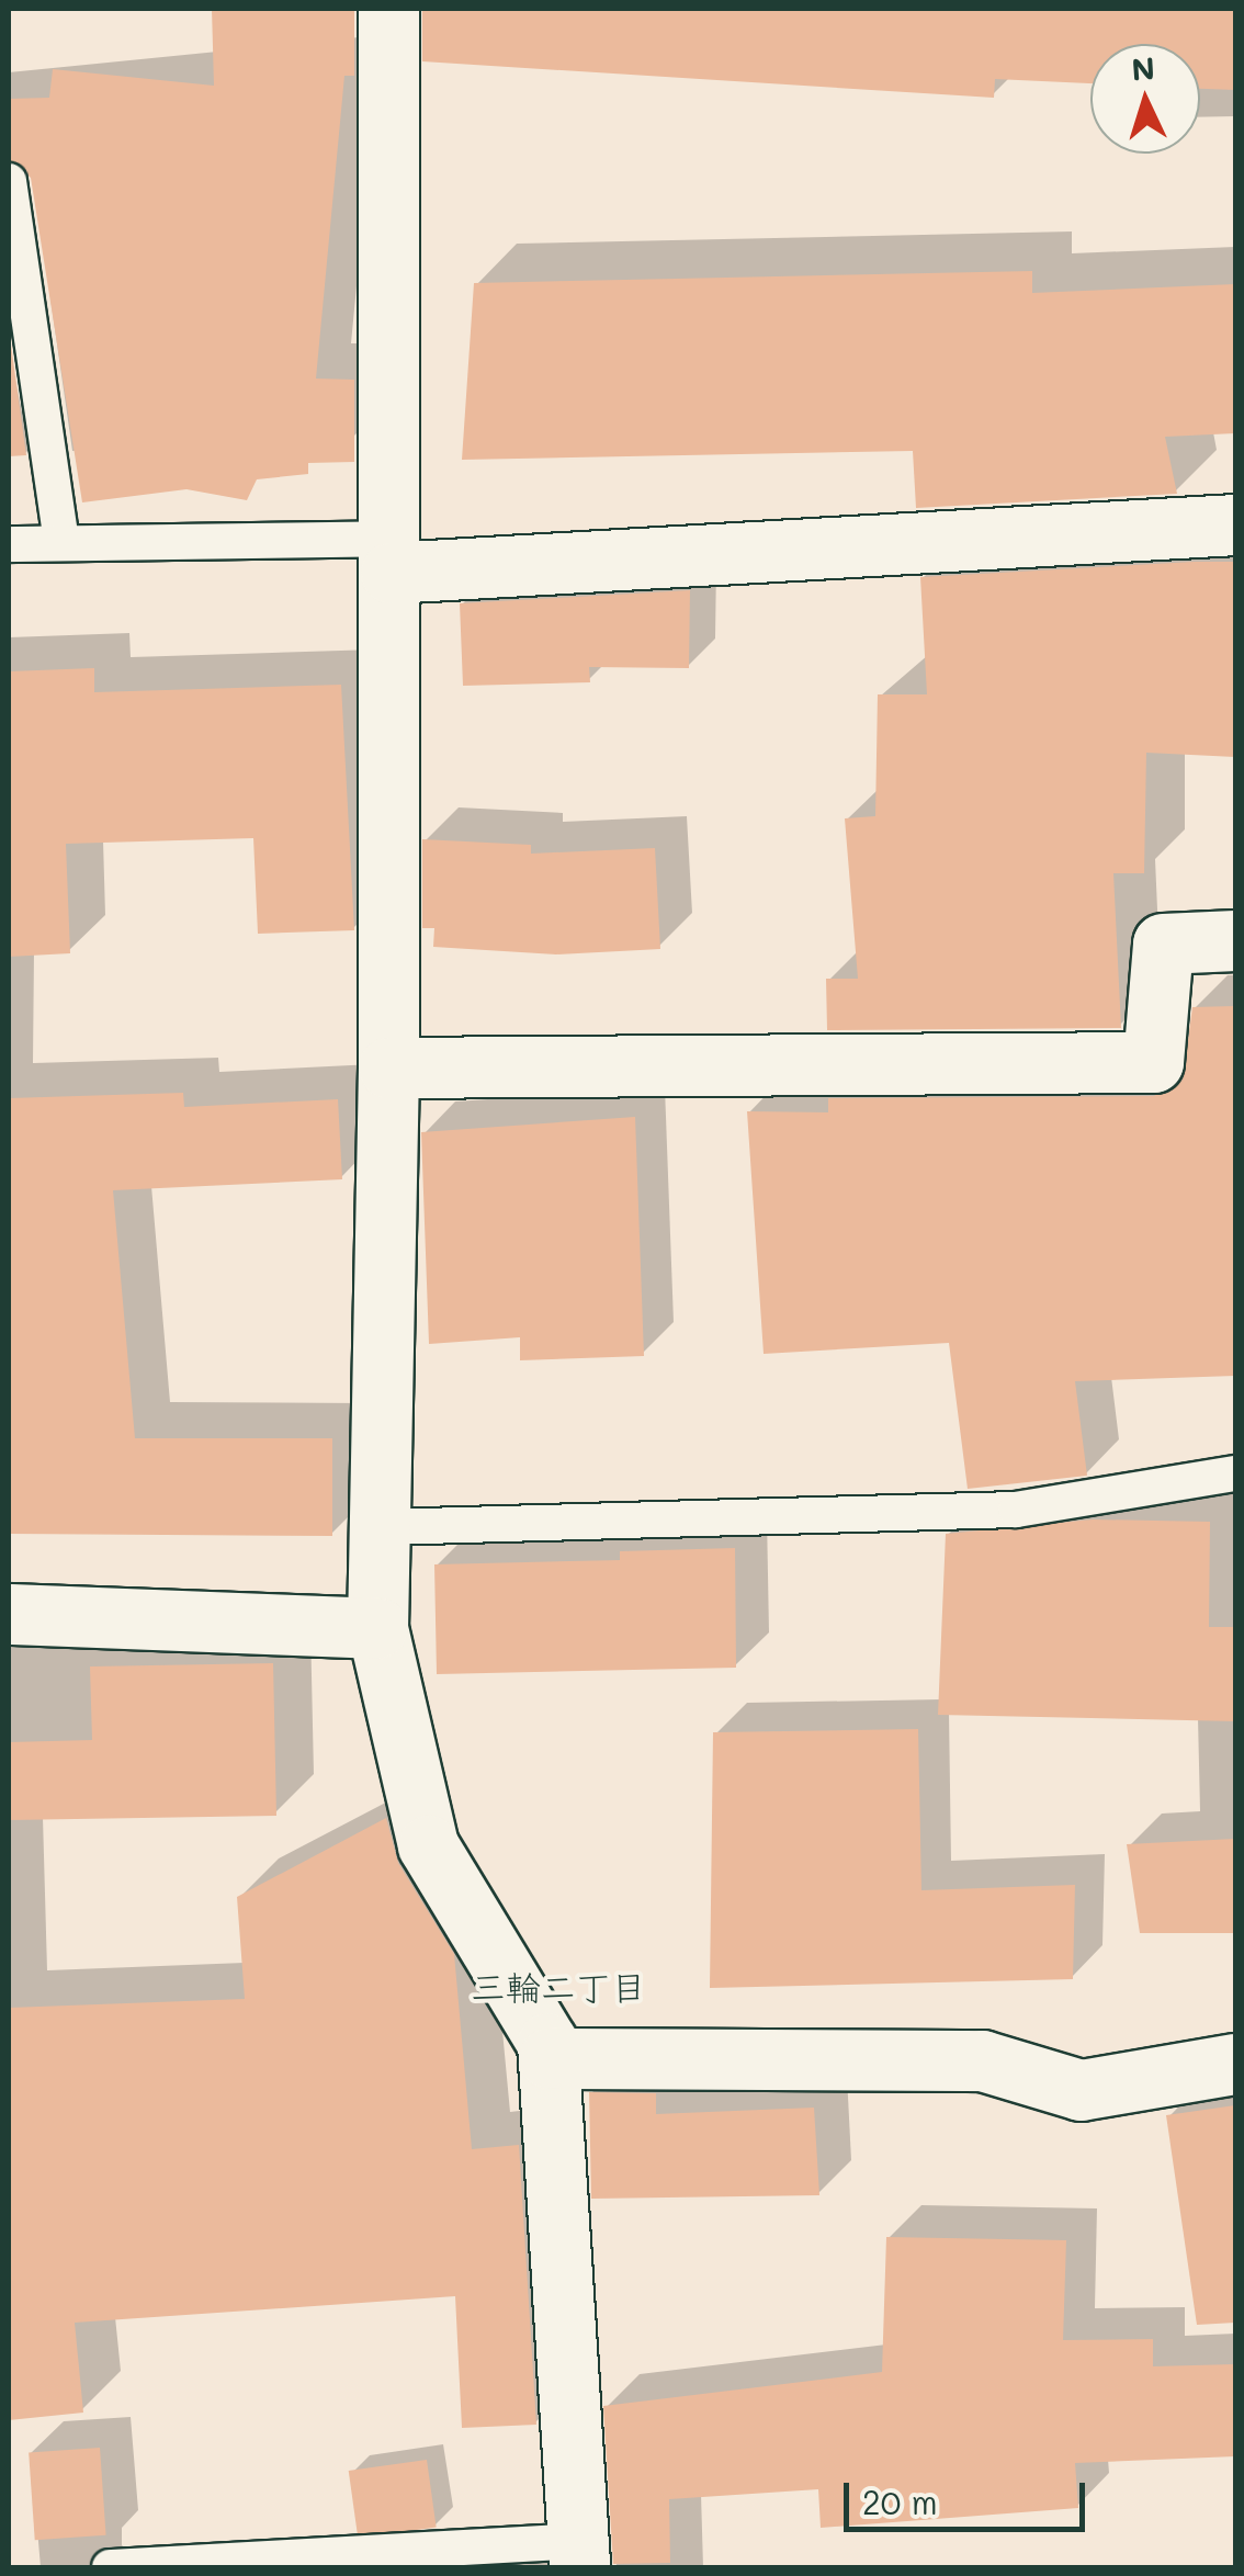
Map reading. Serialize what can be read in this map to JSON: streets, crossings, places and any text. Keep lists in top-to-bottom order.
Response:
{
  "districts": ["三輪二丁目"],
  "scale_bar": "20 m",
  "north": "top"
}
